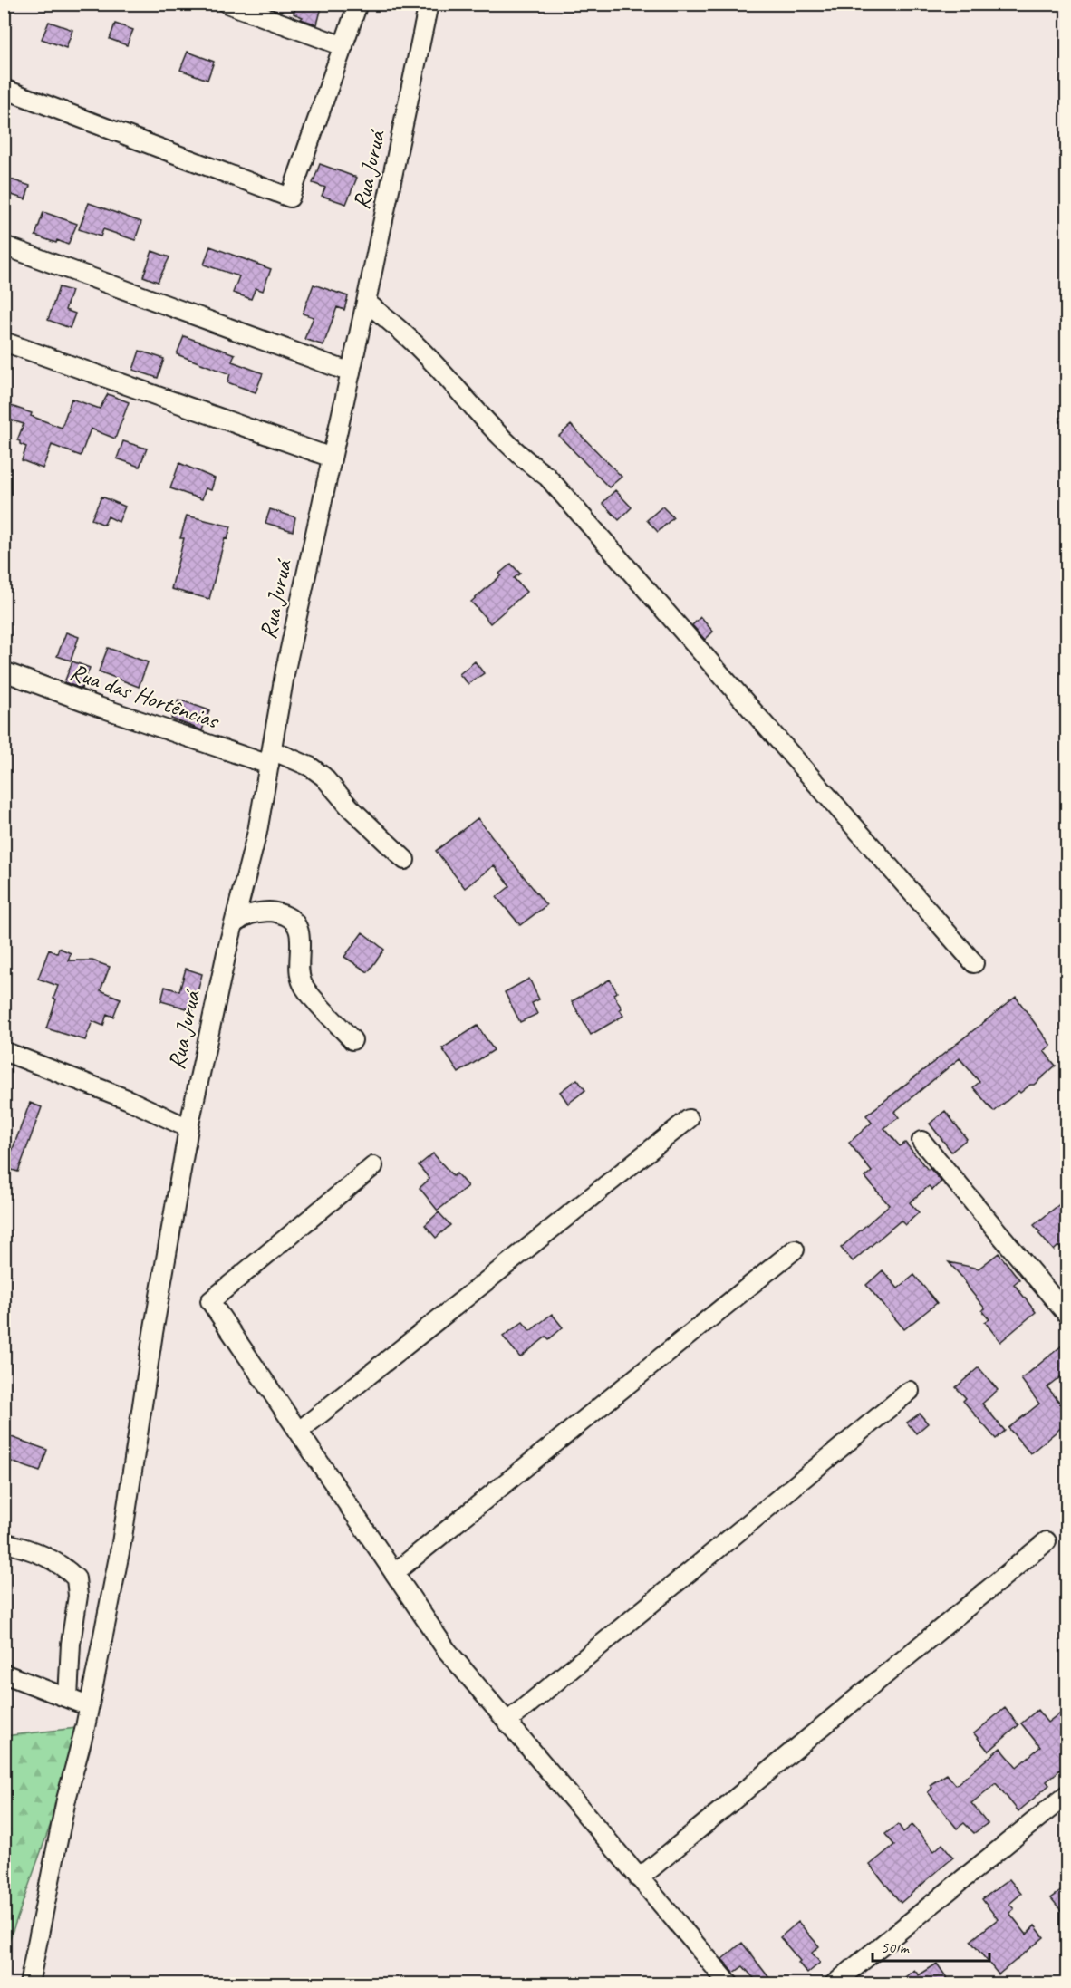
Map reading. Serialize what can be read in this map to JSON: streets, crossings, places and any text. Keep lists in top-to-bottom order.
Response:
{
  "streets": {
    "street": ["Rua Juruá", "Rua das Hortências"]
  },
  "crossings": [
    ["Rua Juruá", "Rua das Hortências"]
  ],
  "scale_bar": "50 m"
}
